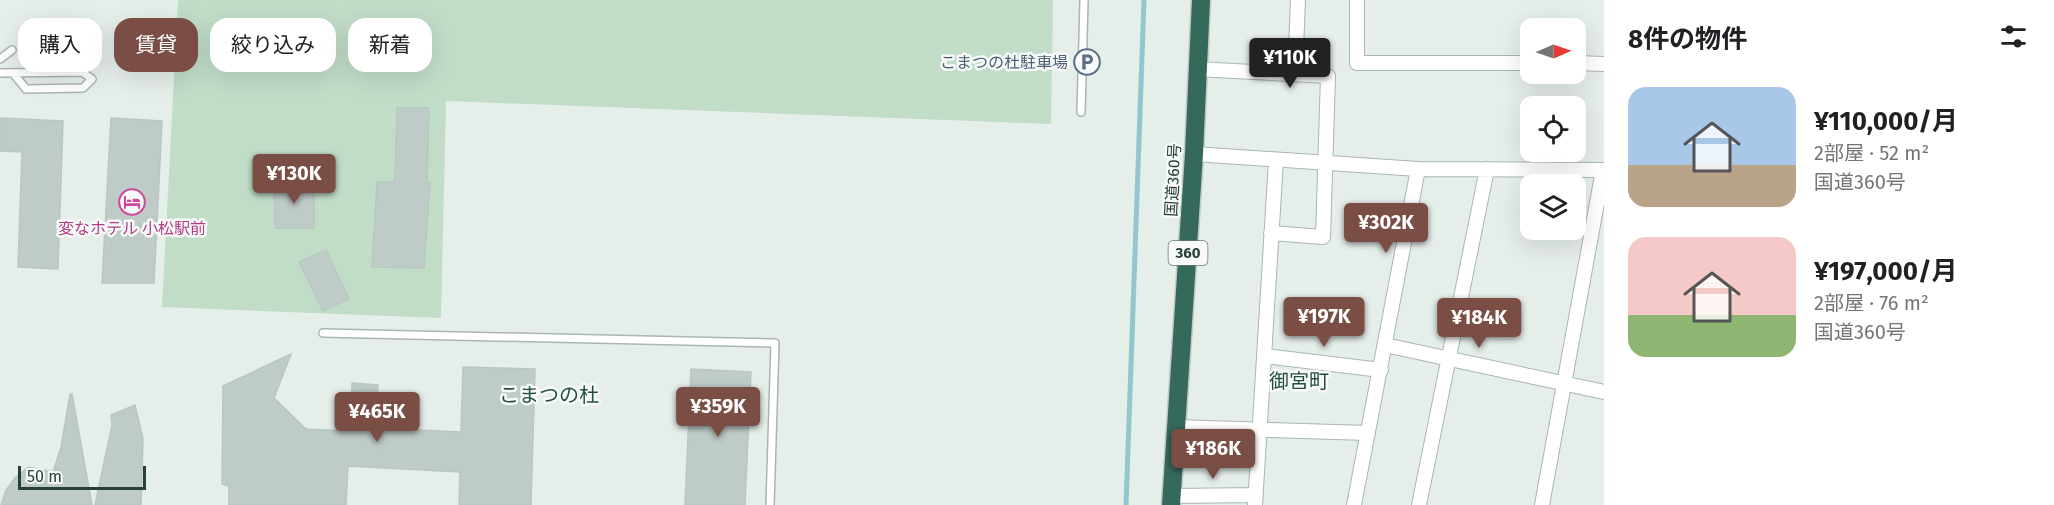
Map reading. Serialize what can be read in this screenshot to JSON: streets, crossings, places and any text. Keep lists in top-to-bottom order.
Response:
{
  "streets": {
    "highway": ["国道360号", "360"]
  },
  "districts": ["御宮町", "こまつの杜"],
  "places": {
    "parking": ["こまつの杜駐車場"],
    "hotel": ["変なホテル 小松駅前"]
  },
  "scale_bar": "50 m",
  "north": "right",
  "page": {
    "heading": "8件の物件",
    "chip": [
      "購入",
      "賃貸",
      "絞り込み",
      "新着"
    ],
    "price": [
      "¥110K",
      "¥130K",
      "¥302K",
      "¥197K",
      "¥184K",
      "¥359K",
      "¥465K",
      "¥186K"
    ],
    "list": [
      {
        "name": "¥110,000/月",
        "note": "2部屋 · 52 m² · 国道360号"
      },
      {
        "name": "¥197,000/月",
        "note": "2部屋 · 76 m² · 国道360号"
      }
    ],
    "scale": "50 m"
  }
}
